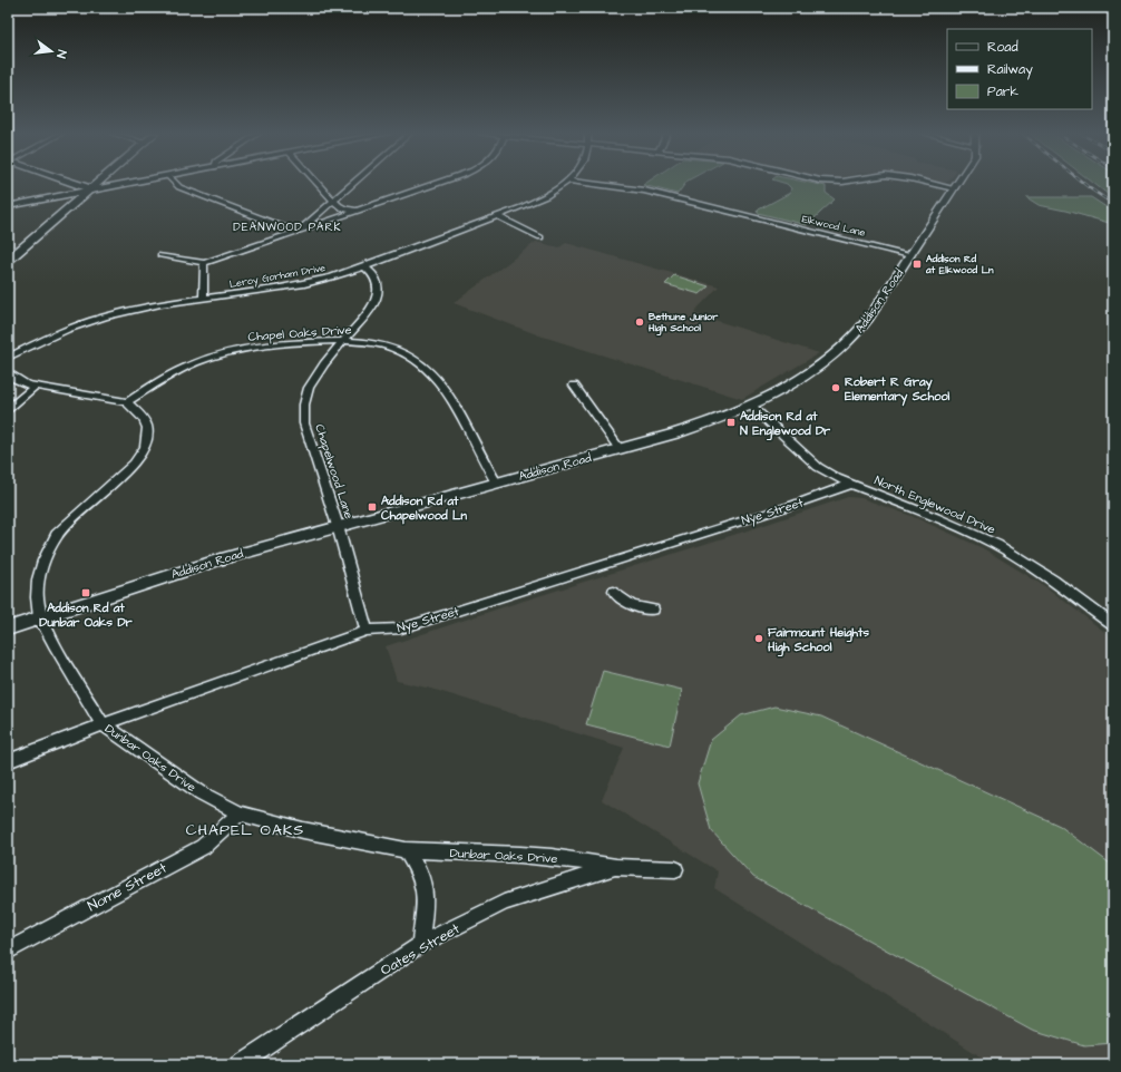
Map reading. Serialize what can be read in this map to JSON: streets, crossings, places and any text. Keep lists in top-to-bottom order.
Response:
{
  "streets": {
    "street": [
      "Elkwood Lane",
      "Leroy Gorham Drive",
      "Addison Road",
      "Chapel Oaks Drive",
      "Chapelwood Lane",
      "North Englewood Drive",
      "Nye Street",
      "Dunbar Oaks Drive",
      "Nome Street",
      "Oates Street"
    ]
  },
  "crossings": [
    ["Elkwood Lane", "Addison Road"],
    ["Leroy Gorham Drive", "Chapelwood Lane"],
    ["Addison Road", "Chapel Oaks Drive"],
    ["Addison Road", "Chapelwood Lane"],
    ["Addison Road", "North Englewood Drive"],
    ["Addison Road", "Dunbar Oaks Drive"],
    ["Chapel Oaks Drive", "Chapelwood Lane"],
    ["Chapel Oaks Drive", "Dunbar Oaks Drive"],
    ["Chapelwood Lane", "Nye Street"],
    ["North Englewood Drive", "Nye Street"],
    ["Nye Street", "Dunbar Oaks Drive"],
    ["Dunbar Oaks Drive", "Nome Street"],
    ["Dunbar Oaks Drive", "Oates Street"]
  ],
  "districts": ["DEANWOOD PARK", "CHAPEL OAKS"],
  "places": {
    "transit": [
      "Addison Rd at Elkwood Ln",
      "Addison Rd at N Englewood Dr",
      "Addison Rd at Chapelwood Ln",
      "Addison Rd at Dunbar Oaks Dr"
    ],
    "other": ["Bethune Junior High School", "Robert R Gray Elementary School", "Fairmount Heights High School"]
  },
  "legend": ["Road", "Railway", "Park"],
  "north": "right"
}
